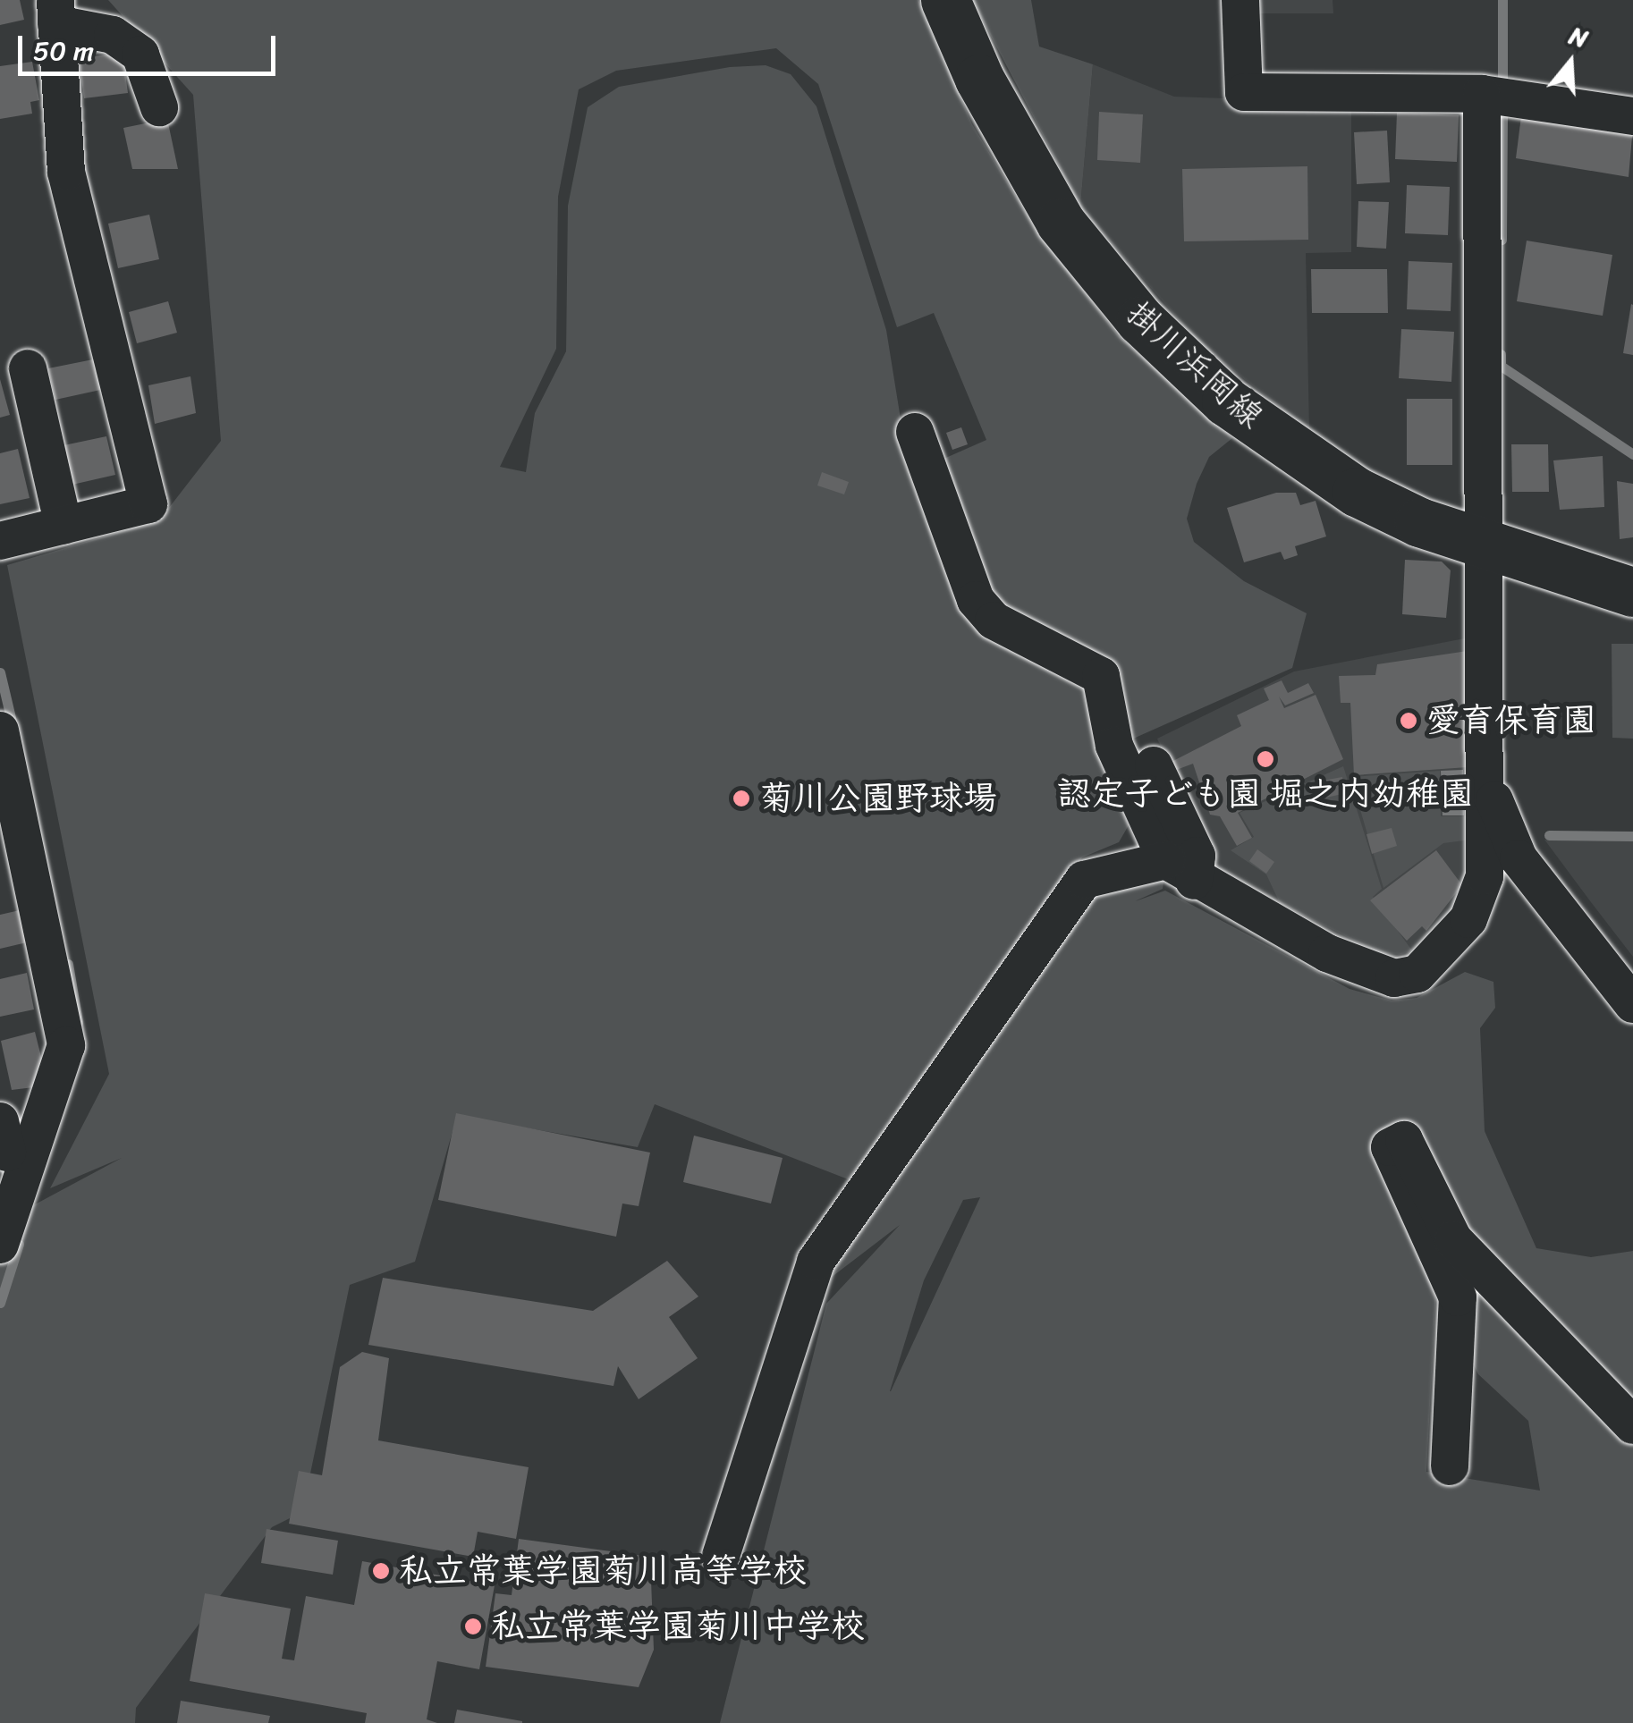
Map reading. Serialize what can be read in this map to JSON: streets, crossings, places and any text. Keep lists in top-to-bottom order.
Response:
{
  "streets": {
    "main road": ["掛川浜岡線"]
  },
  "places": [
    "愛育保育園",
    "認定子ども園 堀之内幼稚園",
    "菊川公園野球場",
    "私立常葉学園菊川高等学校",
    "私立常葉学園菊川中学校"
  ],
  "scale_bar": "50 m",
  "north": "top"
}
